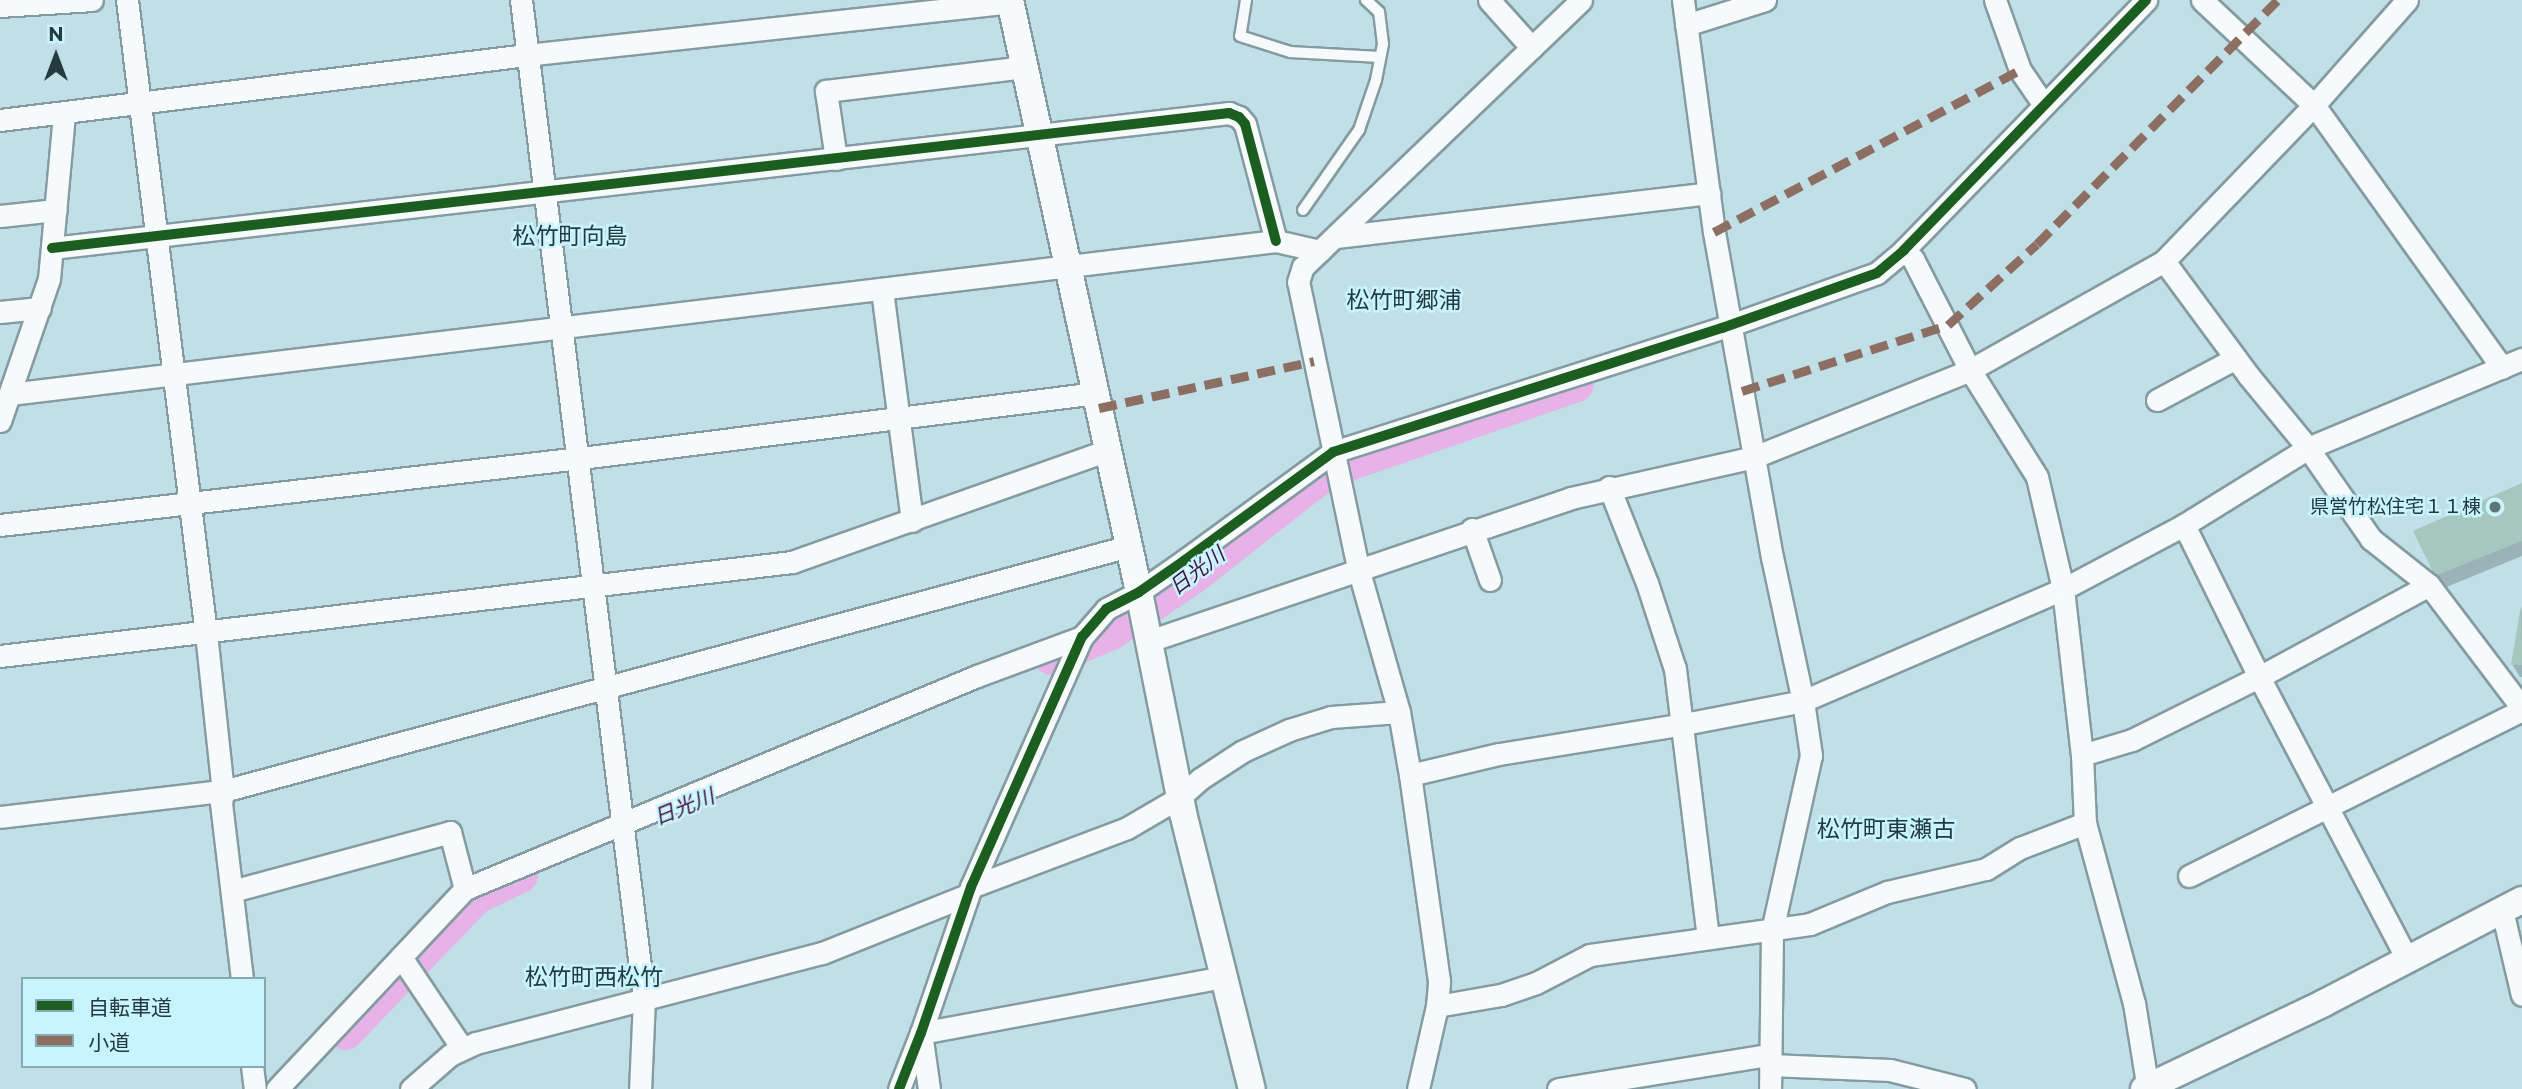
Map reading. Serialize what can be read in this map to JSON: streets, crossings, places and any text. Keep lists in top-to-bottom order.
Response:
{
  "districts": [
    "松竹町向島",
    "松竹町郷浦",
    "松竹町東瀬古",
    "松竹町西松竹"
  ],
  "water": ["日光川"],
  "places": ["県営竹松住宅１１棟"],
  "legend": ["自転車道", "小道"],
  "north": "top"
}
